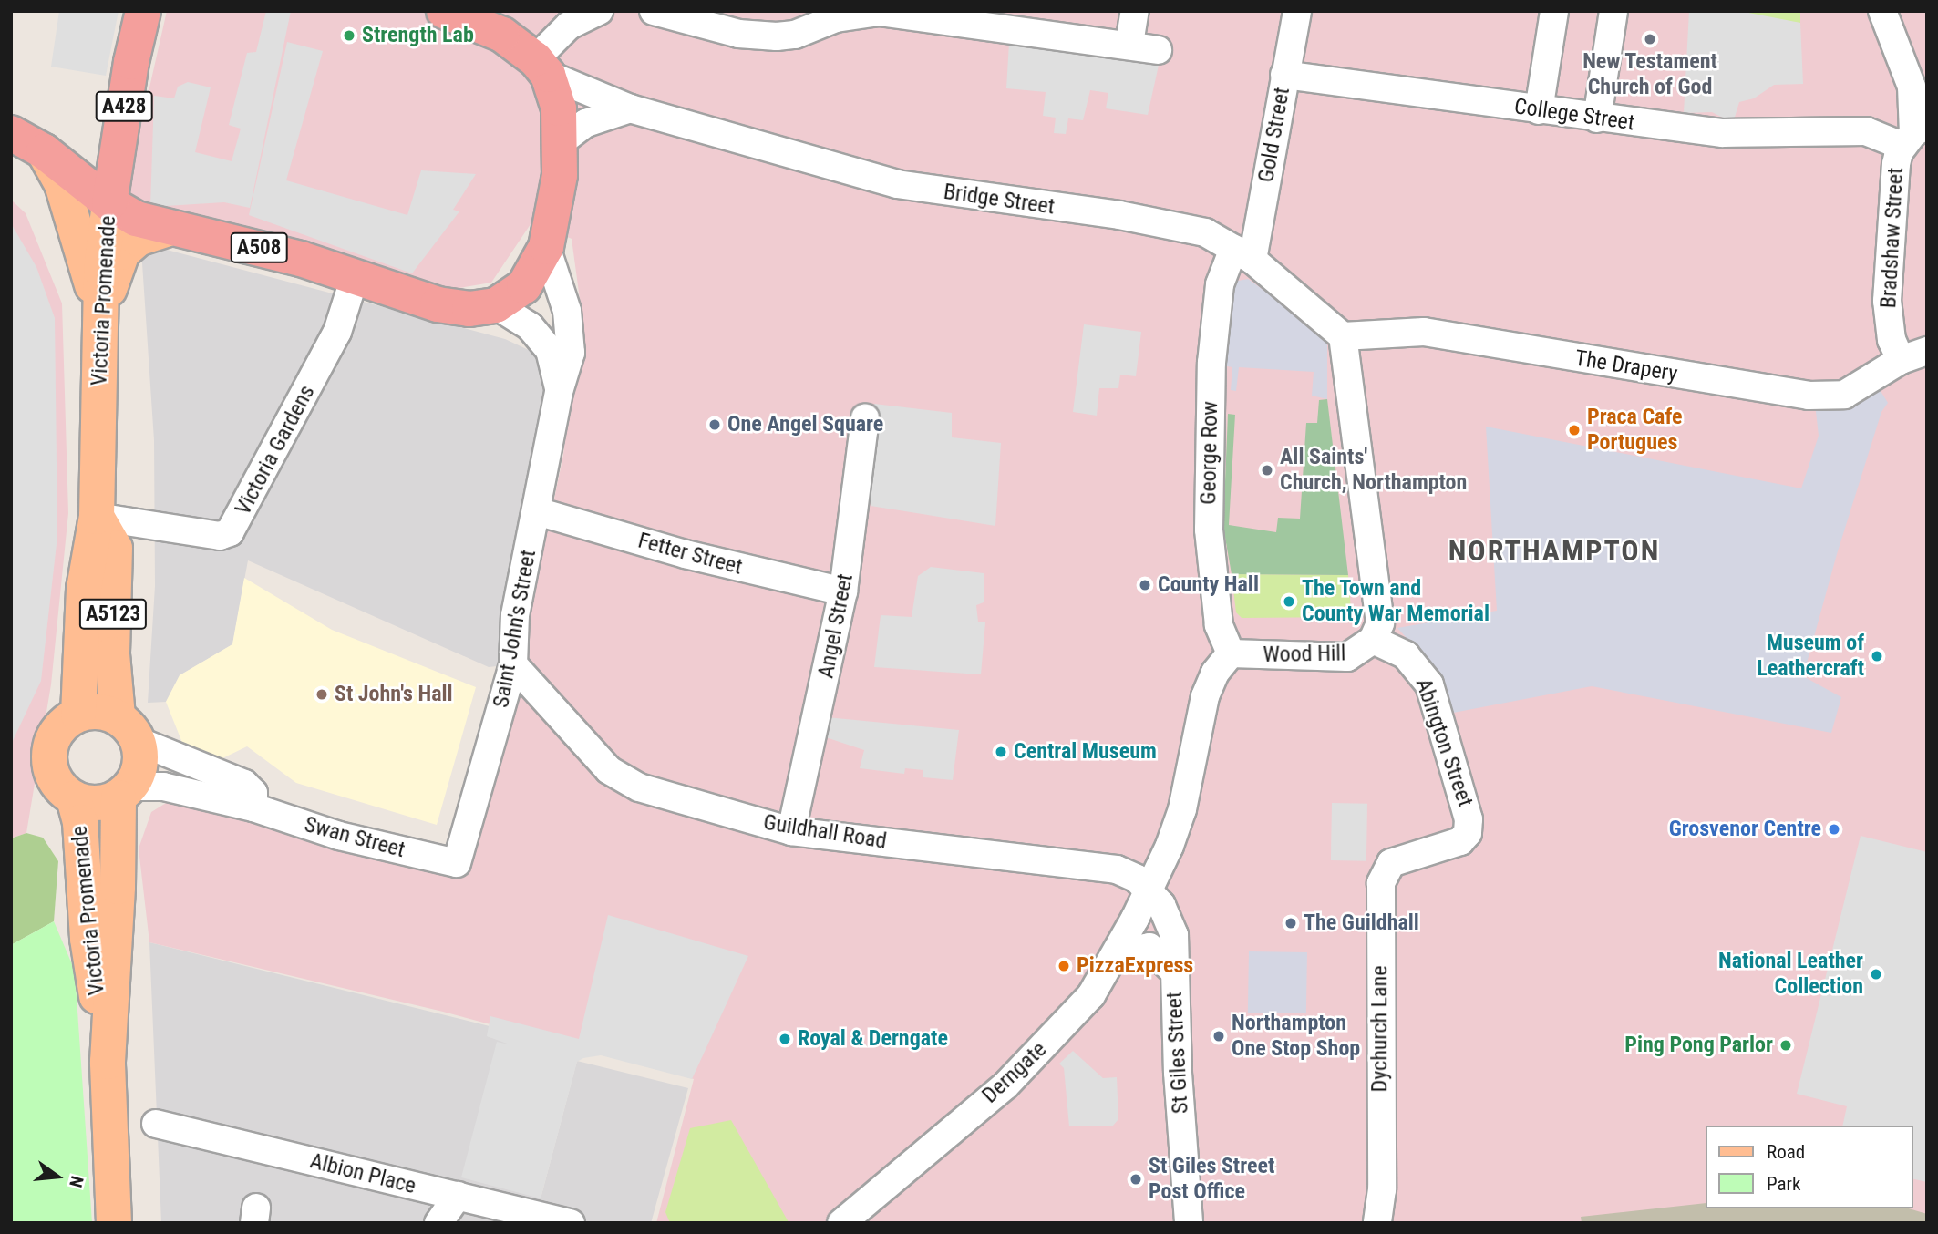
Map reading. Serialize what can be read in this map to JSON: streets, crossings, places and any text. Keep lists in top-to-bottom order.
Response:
{
  "streets": {
    "highway": [
      "A428",
      "Bridge Street",
      "A508",
      "Victoria Promenade",
      "Saint John's Street"
    ],
    "main road": ["A5123"],
    "street": [
      "College Street",
      "Gold Street",
      "Bradshaw Street",
      "The Drapery",
      "Victoria Gardens",
      "George Row",
      "Fetter Street",
      "Angel Street",
      "Wood Hill",
      "Abington Street",
      "Guildhall Road",
      "Swan Street",
      "Dychurch Lane",
      "St Giles Street",
      "Derngate",
      "Albion Place"
    ]
  },
  "crossings": [
    ["College Street", "Gold Street"],
    ["College Street", "Bradshaw Street"],
    ["Gold Street", "Bridge Street"],
    ["Gold Street", "George Row"],
    ["Bridge Street", "The Drapery"],
    ["Bridge Street", "George Row"],
    ["Bridge Street", "Saint John's Street"],
    ["Bradshaw Street", "The Drapery"],
    ["A508", "Victoria Promenade"],
    ["A508", "Victoria Gardens"],
    ["A508", "A5123"],
    ["A508", "Saint John's Street"],
    ["Victoria Promenade", "Victoria Gardens"],
    ["Victoria Promenade", "A5123"],
    ["Victoria Promenade", "Swan Street"],
    ["George Row", "Wood Hill"],
    ["George Row", "Derngate"],
    ["Fetter Street", "Angel Street"],
    ["Fetter Street", "Saint John's Street"],
    ["Angel Street", "Guildhall Road"],
    ["Saint John's Street", "Guildhall Road"],
    ["Saint John's Street", "Swan Street"],
    ["Wood Hill", "Abington Street"],
    ["Wood Hill", "Derngate"],
    ["Abington Street", "Dychurch Lane"],
    ["Guildhall Road", "St Giles Street"],
    ["Guildhall Road", "Derngate"],
    ["St Giles Street", "Derngate"]
  ],
  "districts": ["NORTHAMPTON"],
  "places": [
    "Strength Lab",
    "New Testament Church of God",
    "One Angel Square",
    "Praca Cafe Portugues",
    "All Saints' Church, Northampton",
    "County Hall",
    "The Town and County War Memorial",
    "Museum of Leathercraft",
    "St John's Hall",
    "Central Museum",
    "Grosvenor Centre",
    "The Guildhall",
    "PizzaExpress",
    "National Leather Collection",
    "Northampton One Stop Shop",
    "Royal & Derngate",
    "Ping Pong Parlor",
    "St Giles Street Post Office"
  ],
  "legend": ["Road", "Park"],
  "north": "right"
}
